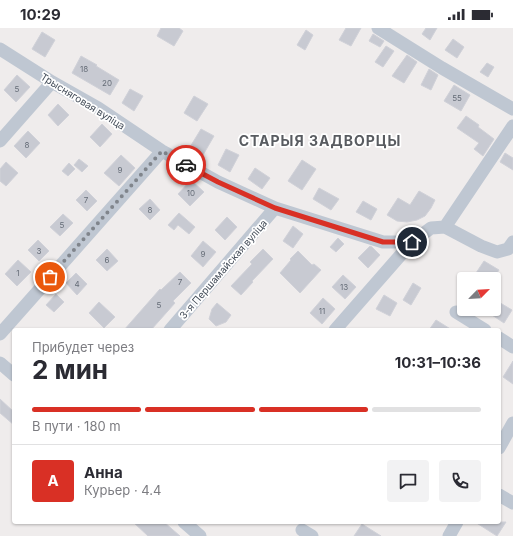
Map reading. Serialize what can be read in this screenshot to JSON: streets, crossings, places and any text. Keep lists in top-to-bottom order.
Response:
{
  "streets": {
    "street": ["Трысняговая вуліца", "3-я Першамайская вуліца"]
  },
  "crossings": [
    ["Трысняговая вуліца", "3-я Першамайская вуліца"]
  ],
  "districts": ["СТАРЫЯ ЗАДВОРЦЫ"],
  "house_numbers": [
    "18",
    "20",
    "5",
    "55",
    "8",
    "9",
    "10",
    "7",
    "8",
    "5",
    "3",
    "9",
    "6",
    "1",
    "7",
    "4",
    "13",
    "5",
    "11"
  ],
  "north": "top right",
  "page": {
    "status": "10:29",
    "heading": ["2 мин", "Прибудет через", "10:31–10:36"],
    "panel": ["Анна", "Курьер · 4.4"],
    "bar": "В пути · 180 m",
    "round": "А"
  }
}
